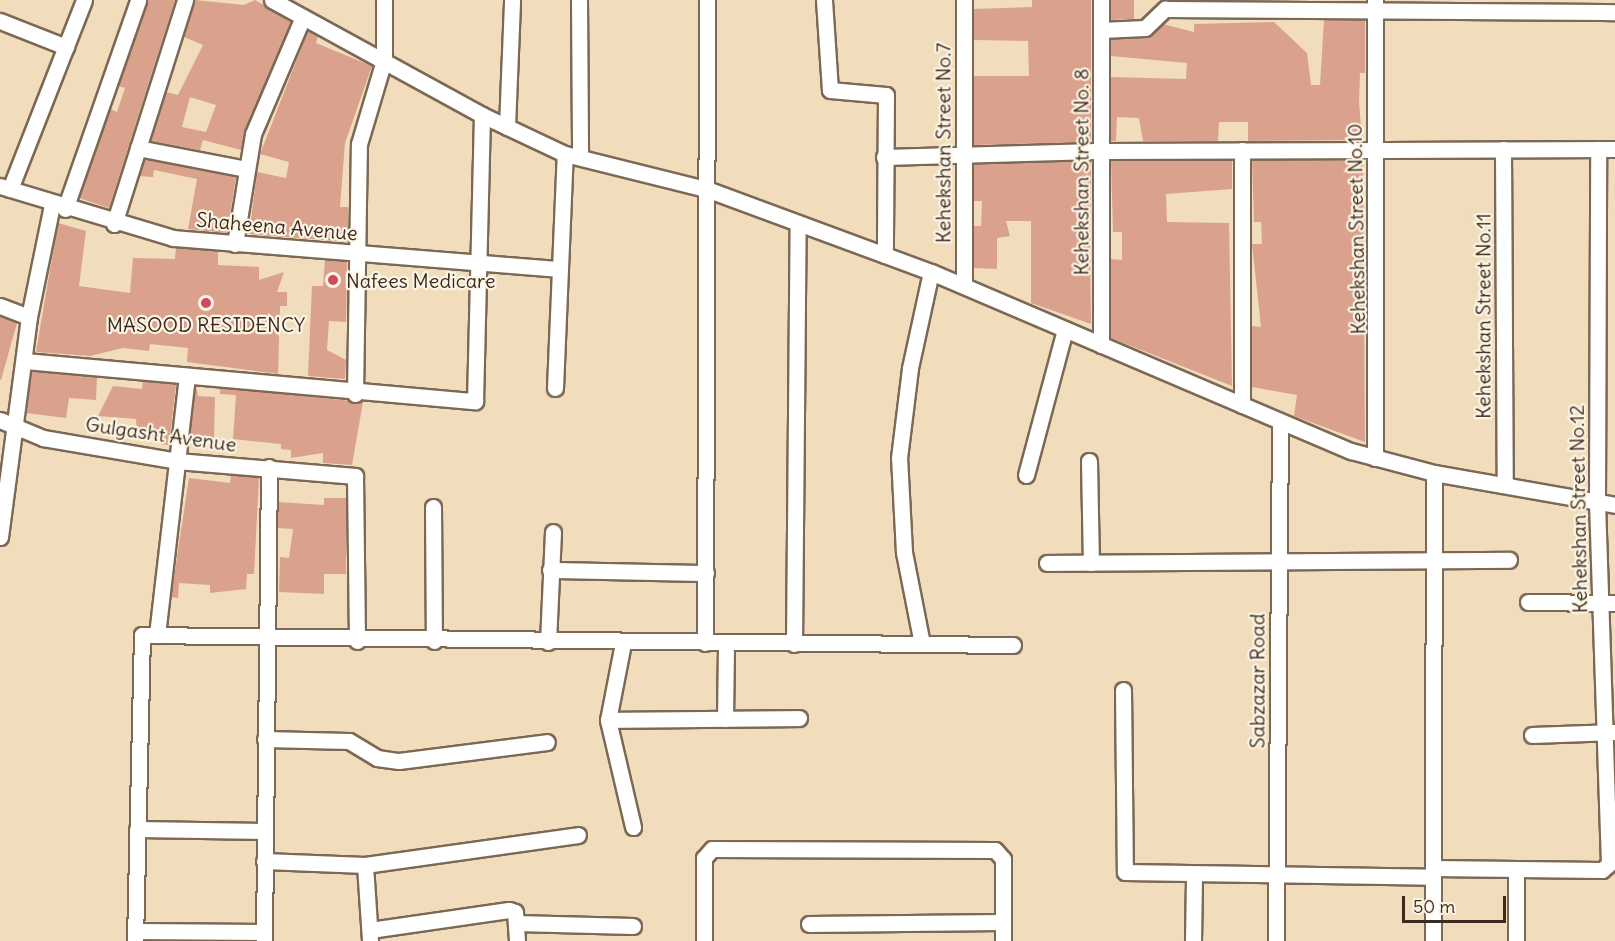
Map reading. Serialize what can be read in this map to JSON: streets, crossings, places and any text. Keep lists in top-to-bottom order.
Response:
{
  "streets": {
    "street": [
      "Kehekshan Street No.7",
      "Kehekshan Street No. 8",
      "Shaheena Avenue",
      "Kehekshan Street No.10",
      "Kehekshan Street No.11",
      "Gulgasht Avenue",
      "Kehekshan Street No.12",
      "Sabzazar Road"
    ]
  },
  "places": ["Nafees Medicare", "MASOOD RESIDENCY"],
  "scale_bar": "50 m"
}
